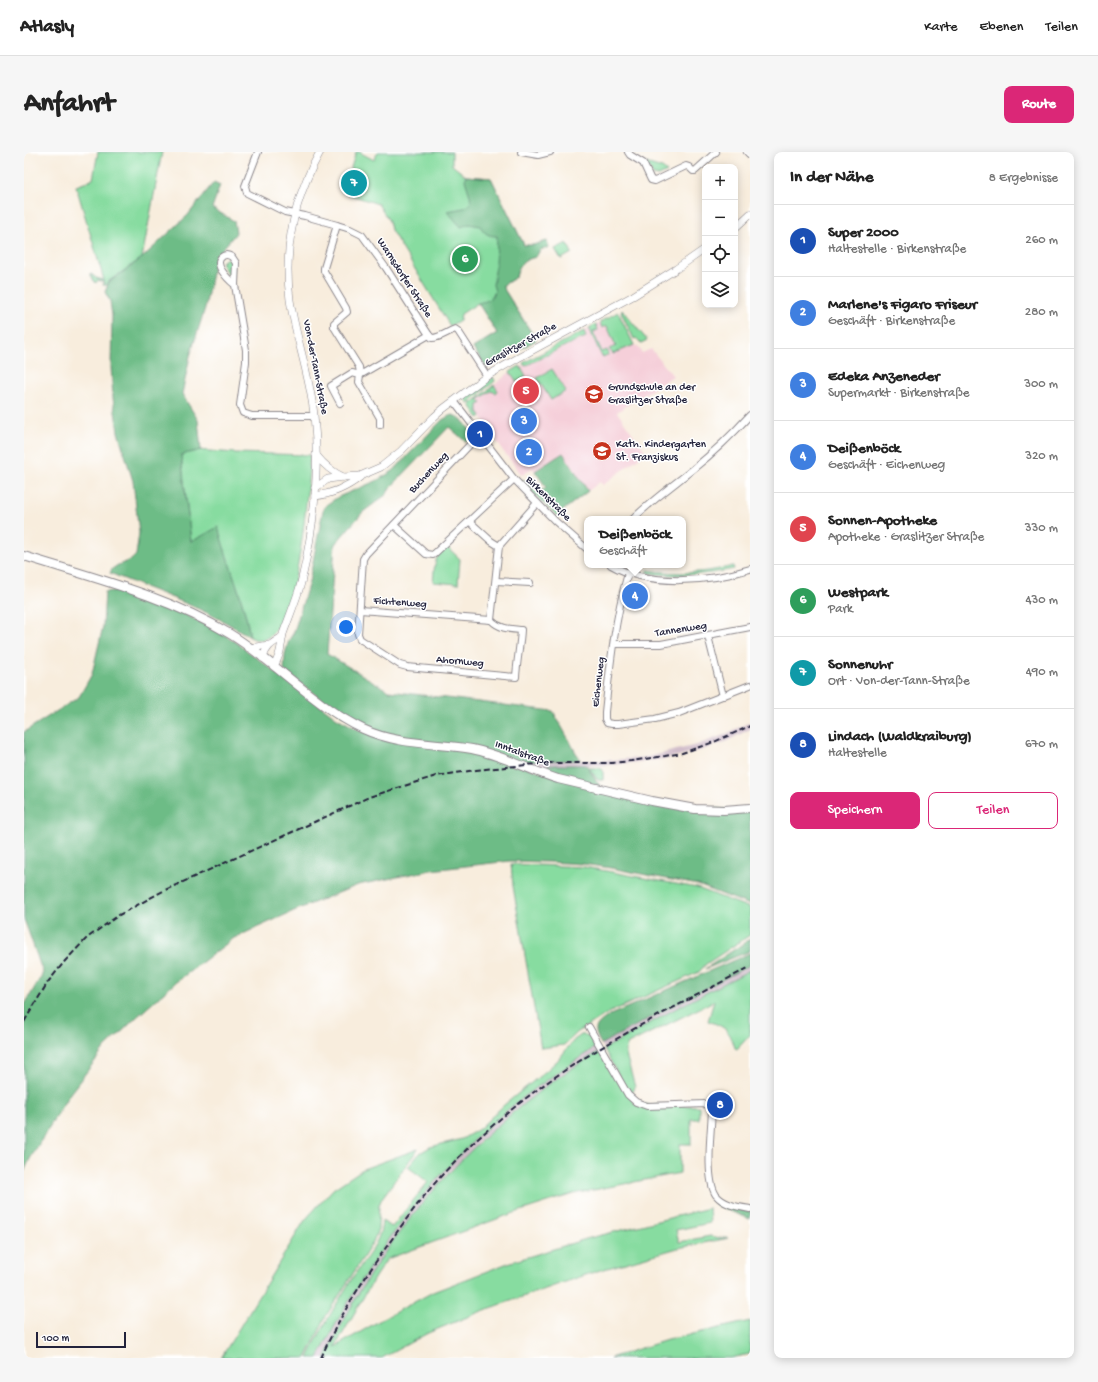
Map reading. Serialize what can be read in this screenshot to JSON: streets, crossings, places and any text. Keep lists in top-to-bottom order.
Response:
{
  "streets": {
    "main road": ["Inntalstraße"],
    "street": [
      "Warnsdorfer Straße",
      "Graslitzer Straße",
      "Von-der-Tann-Straße",
      "Buchenweg",
      "Birkenstraße",
      "Fichtenweg",
      "Tannenweg",
      "Ahornweg",
      "Eichenweg"
    ]
  },
  "crossings": [
    ["Warnsdorfer Straße", "Graslitzer Straße"],
    ["Warnsdorfer Straße", "Von-der-Tann-Straße"],
    ["Graslitzer Straße", "Von-der-Tann-Straße"],
    ["Graslitzer Straße", "Birkenstraße"],
    ["Von-der-Tann-Straße", "Inntalstraße"],
    ["Buchenweg", "Birkenstraße"],
    ["Buchenweg", "Fichtenweg"],
    ["Fichtenweg", "Ahornweg"],
    ["Tannenweg", "Eichenweg"]
  ],
  "places": {
    "school or university": ["Grundschule an der Graslitzer Straße", "Kath. Kindergarten St. Franziskus"]
  },
  "scale_bar": "100 m",
  "page": {
    "header": "Atlasly",
    "nav": ["Karte", "Ebenen", "Teilen"],
    "buttons": [
      "Route",
      ["Speichern", "Teilen"]
    ],
    "title": "Anfahrt",
    "heading": ["In der Nähe", "8 Ergebnisse"],
    "map_buttons": ["+", "−"],
    "pins": [
      "7",
      "6",
      "5",
      "3",
      "1",
      "2",
      "4",
      "8"
    ],
    "list": [
      {
        "mark": "1",
        "name": "Super 2000",
        "note": "Haltestelle · Birkenstraße",
        "value": "260 m"
      },
      {
        "mark": "2",
        "name": "Marlene's Figaro Friseur",
        "note": "Geschäft · Birkenstraße",
        "value": "280 m"
      },
      {
        "mark": "3",
        "name": "Edeka Anzeneder",
        "note": "Supermarkt · Birkenstraße",
        "value": "300 m"
      },
      {
        "mark": "4",
        "name": "Deißenböck",
        "note": "Geschäft · Eichenweg",
        "value": "320 m"
      },
      {
        "mark": "5",
        "name": "Sonnen-Apotheke",
        "note": "Apotheke · Graslitzer Straße",
        "value": "330 m"
      },
      {
        "mark": "6",
        "name": "Westpark",
        "note": "Park",
        "value": "430 m"
      },
      {
        "mark": "7",
        "name": "Sonnenuhr",
        "note": "Ort · Von-der-Tann-Straße",
        "value": "490 m"
      },
      {
        "mark": "8",
        "name": "Lindach (Waldkraiburg)",
        "note": "Haltestelle",
        "value": "670 m"
      }
    ],
    "popup": ["Deißenböck", "Geschäft"],
    "scale": "100 m"
  }
}
